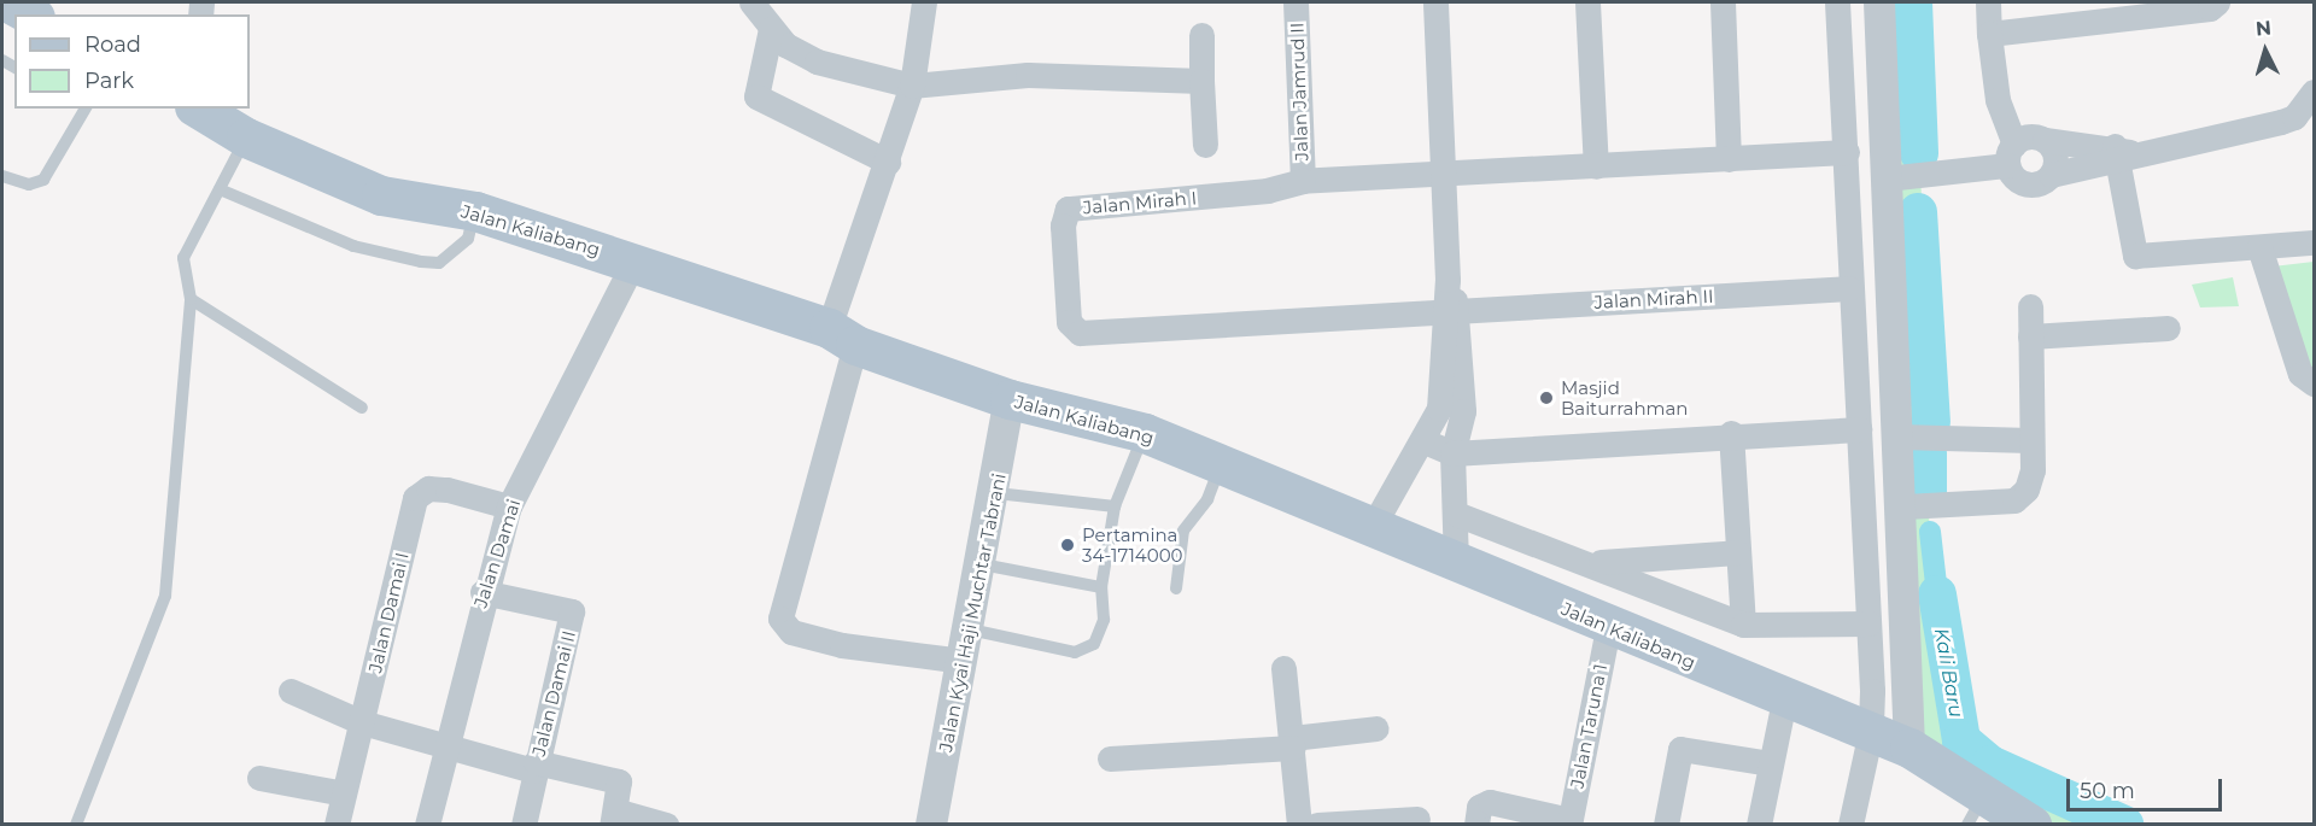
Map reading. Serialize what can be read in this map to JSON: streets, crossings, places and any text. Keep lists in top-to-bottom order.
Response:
{
  "streets": {
    "main road": ["Jalan Kaliabang"],
    "street": [
      "Jalan Jamrud II",
      "Jalan Mirah I",
      "Jalan Mirah II",
      "Jalan Damai",
      "Jalan Damai I",
      "Jalan Kyai Haji Muchtar Tabrani",
      "Jalan Damai II",
      "Jalan Taruna 1"
    ]
  },
  "crossings": [
    ["Jalan Jamrud II", "Jalan Mirah I"],
    ["Jalan Mirah I", "Jalan Mirah II"],
    ["Jalan Kaliabang", "Jalan Damai"],
    ["Jalan Kaliabang", "Jalan Kyai Haji Muchtar Tabrani"],
    ["Jalan Kaliabang", "Jalan Taruna 1"],
    ["Jalan Damai", "Jalan Damai I"],
    ["Jalan Damai", "Jalan Damai II"]
  ],
  "water": ["Kali Baru"],
  "places": ["Masjid Baiturrahman", "Pertamina 34-1714000"],
  "legend": ["Road", "Park"],
  "scale_bar": "50 m",
  "north": "top"
}
